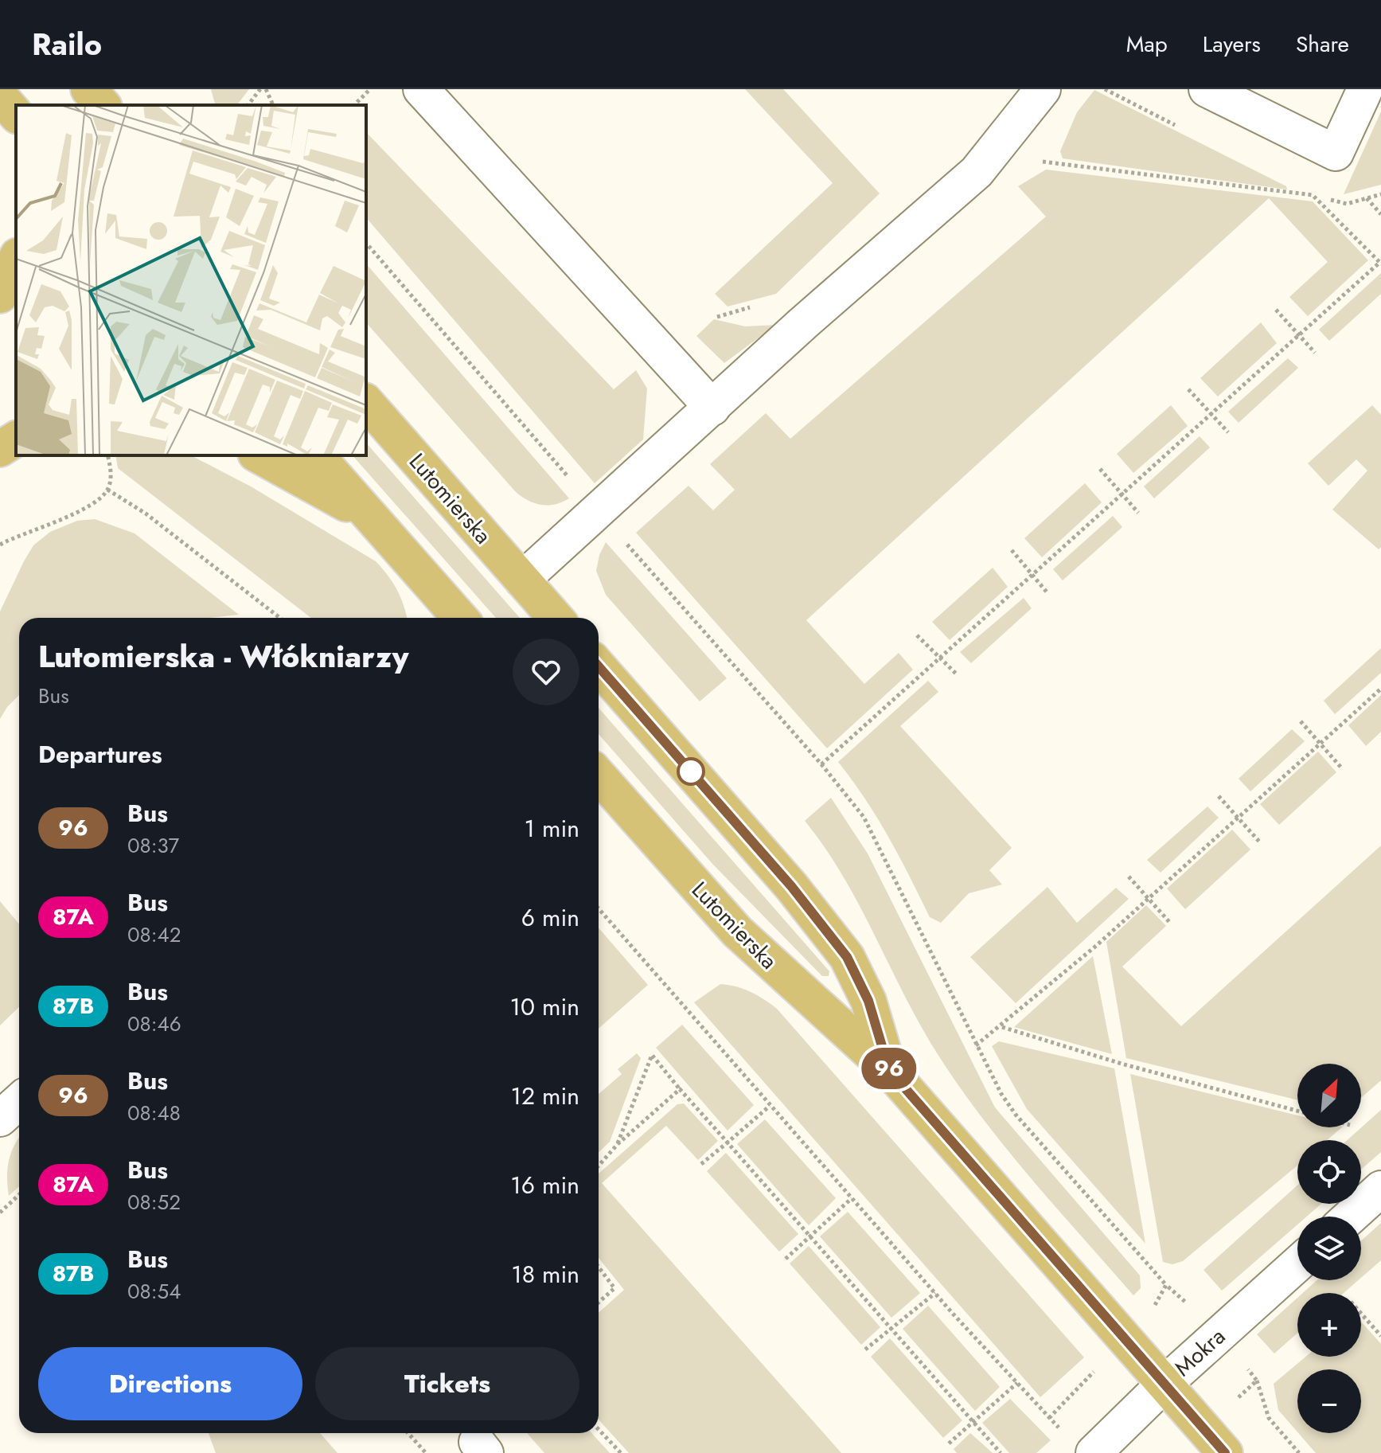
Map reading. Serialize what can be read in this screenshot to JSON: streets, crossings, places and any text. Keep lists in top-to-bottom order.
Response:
{
  "streets": {
    "main road": ["Lutomierska"],
    "street": ["Mokra"]
  },
  "crossings": [
    ["Lutomierska", "Mokra"]
  ],
  "lines": ["bus line 96"],
  "north": "top right",
  "page": {
    "header": "Railo",
    "nav": ["Map", "Layers", "Share"],
    "on_map": "96",
    "heading": [
      ["Lutomierska - Włókniarzy", "Bus"],
      "Departures"
    ],
    "list": [
      {
        "mark": "96",
        "name": "Bus",
        "note": "08:37",
        "value": "1 min"
      },
      {
        "mark": "87A",
        "name": "Bus",
        "note": "08:42",
        "value": "6 min"
      },
      {
        "mark": "87B",
        "name": "Bus",
        "note": "08:46",
        "value": "10 min"
      },
      {
        "mark": "96",
        "name": "Bus",
        "note": "08:48",
        "value": "12 min"
      },
      {
        "mark": "87A",
        "name": "Bus",
        "note": "08:52",
        "value": "16 min"
      },
      {
        "mark": "87B",
        "name": "Bus",
        "note": "08:54",
        "value": "18 min"
      }
    ],
    "map_buttons": ["+", "−"],
    "buttons": ["Directions", "Tickets"]
  }
}
